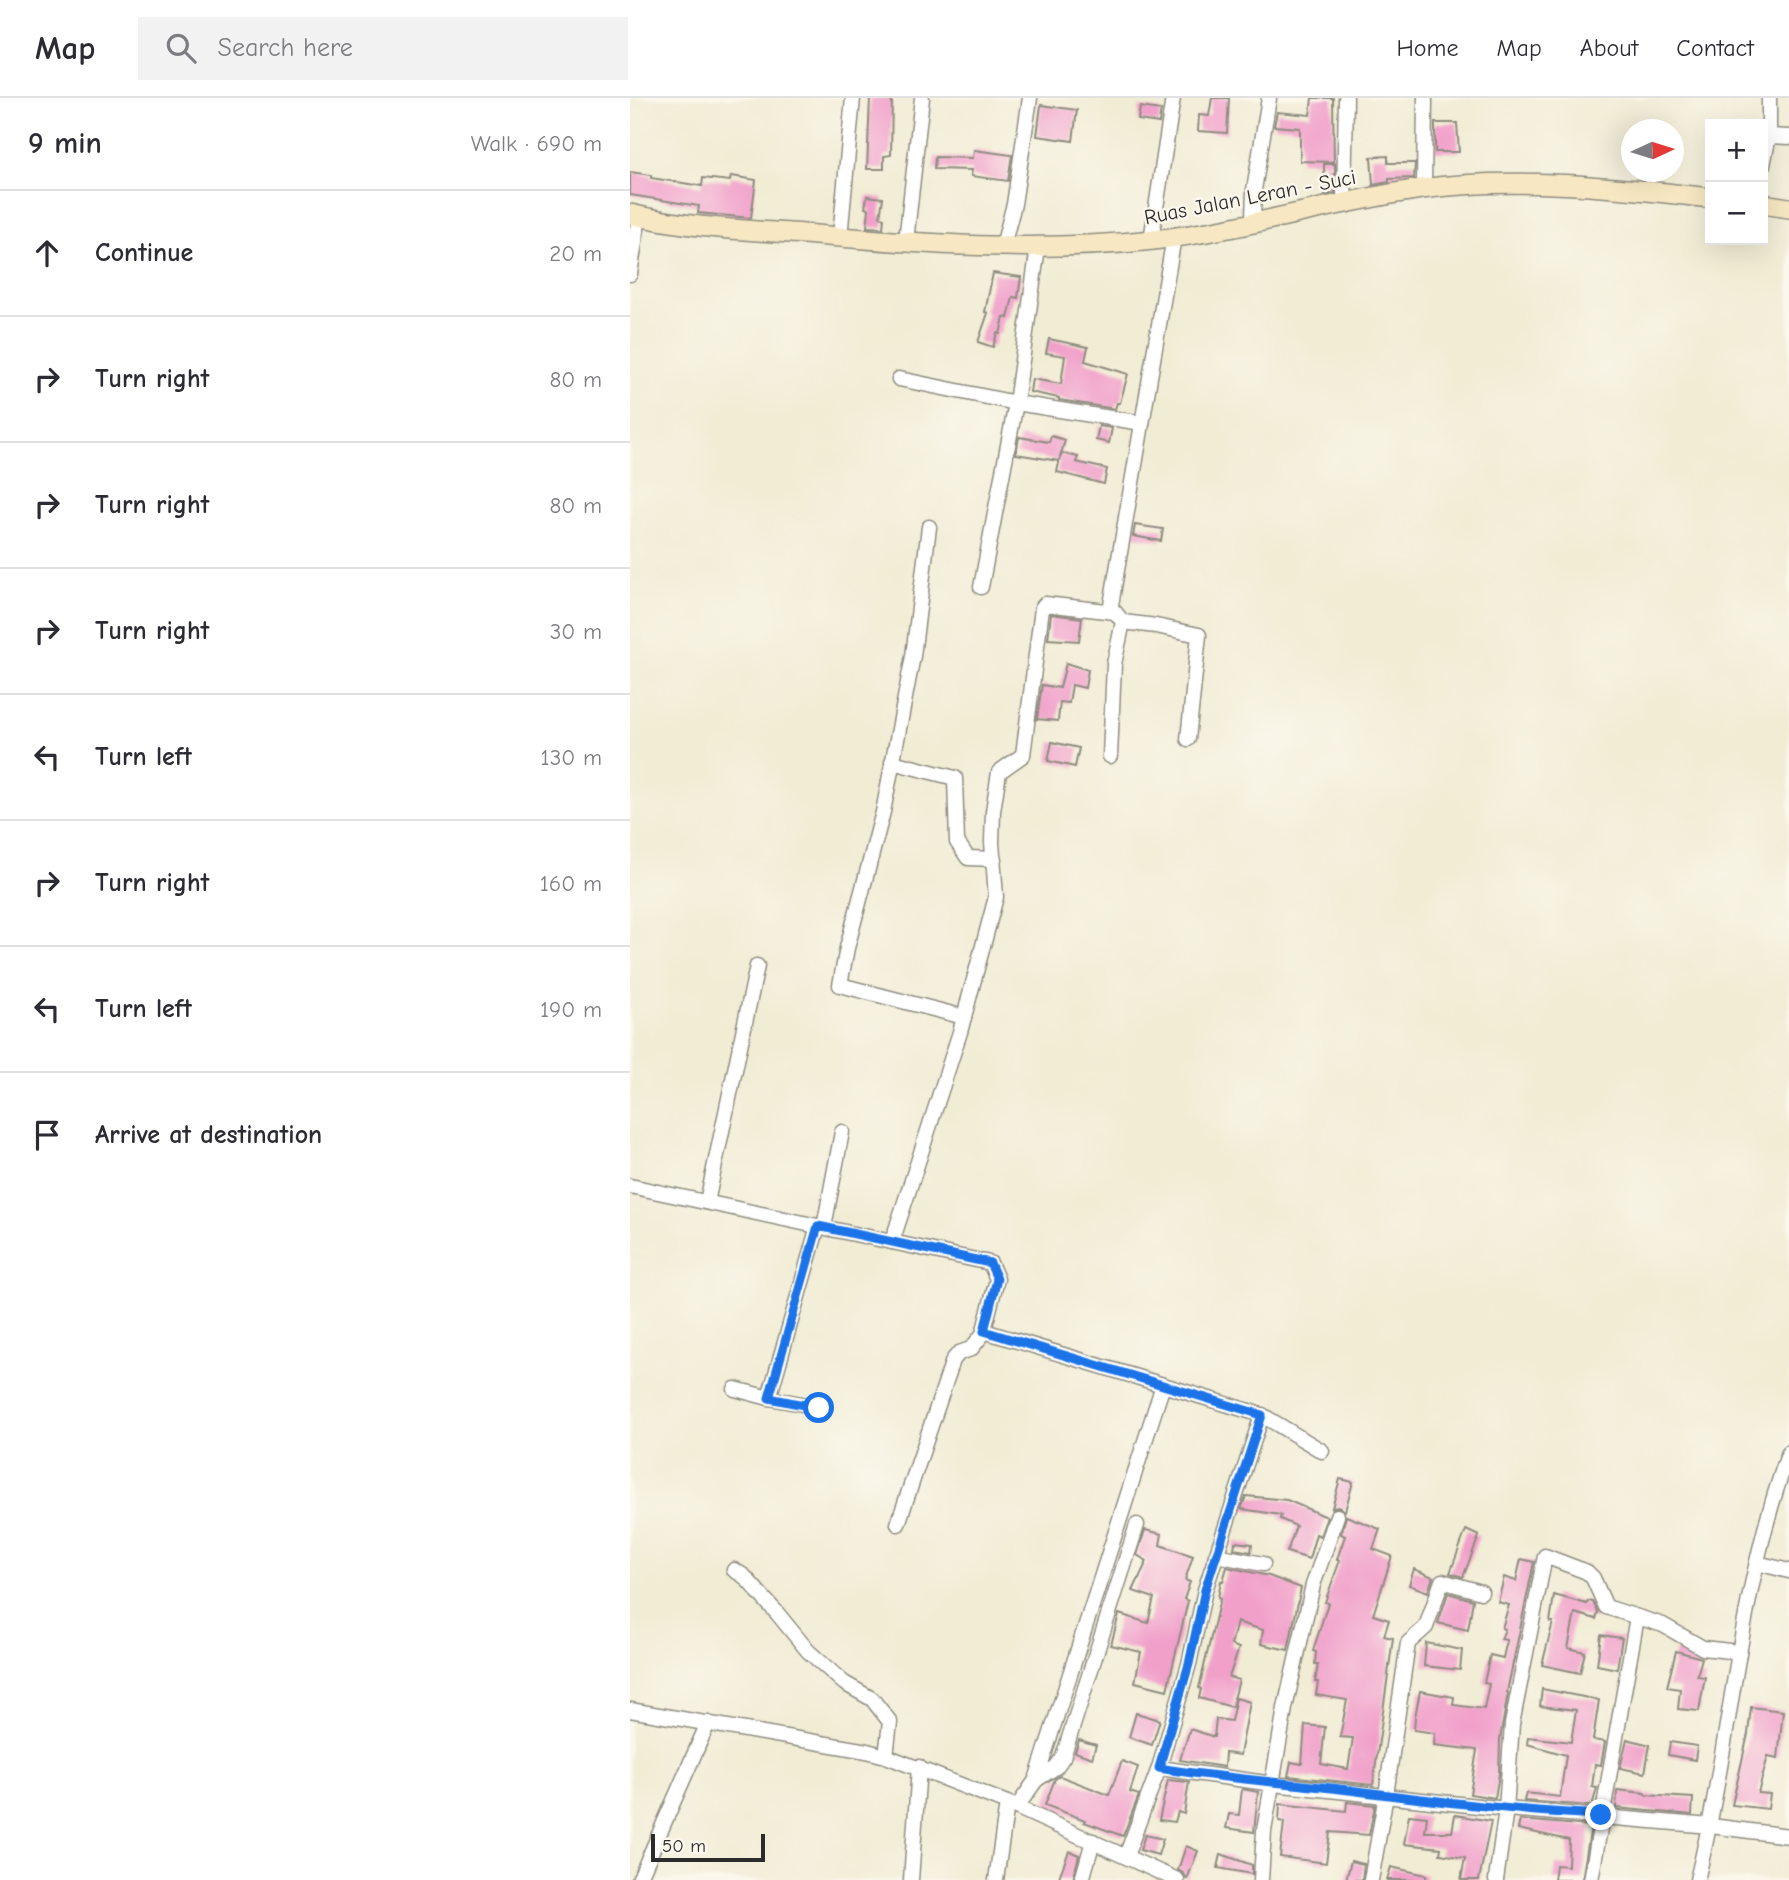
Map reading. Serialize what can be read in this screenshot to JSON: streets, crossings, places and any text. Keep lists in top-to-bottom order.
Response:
{
  "streets": {
    "main road": ["Ruas Jalan Leran - Suci"]
  },
  "scale_bar": "50 m",
  "north": "right",
  "page": {
    "header": "Map",
    "search": "Search here",
    "nav": [
      "Home",
      "Map",
      "About",
      "Contact"
    ],
    "heading": ["9 min", "Walk · 690 m"],
    "map_buttons": ["+", "−"],
    "list": [
      ["Continue", "20 m"],
      ["Turn right", "80 m"],
      ["Turn right", "80 m"],
      ["Turn right", "30 m"],
      ["Turn left", "130 m"],
      ["Turn right", "160 m"],
      ["Turn left", "190 m"],
      "Arrive at destination"
    ],
    "scale": "50 m"
  }
}
